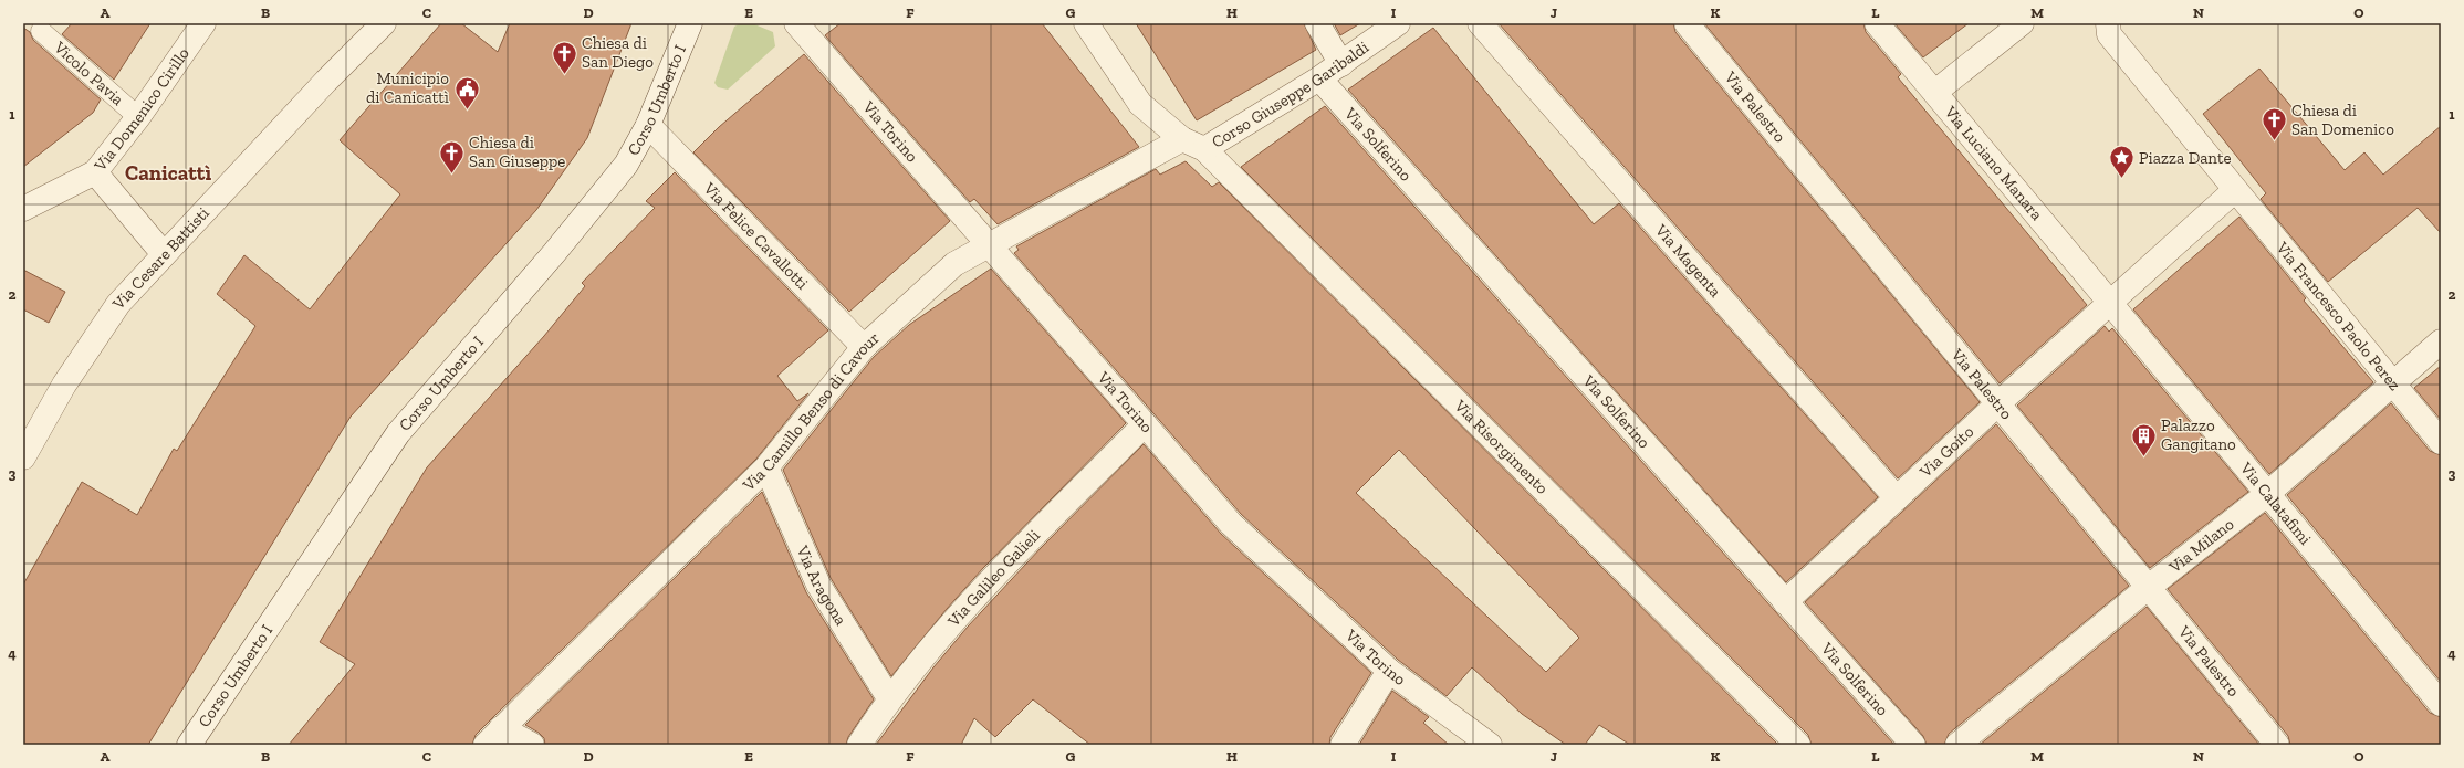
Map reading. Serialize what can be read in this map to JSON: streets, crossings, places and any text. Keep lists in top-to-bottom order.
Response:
{
  "streets": {
    "street": [
      "Corso Giuseppe Garibaldi",
      "Corso Umberto I",
      "Via Palestro",
      "Via Domenico Cirillo",
      "Via Torino",
      "Via Solferino",
      "Via Luciano Manara",
      "Via Felice Cavallotti",
      "Via Cesare Battisti",
      "Via Magenta",
      "Via Francesco Paolo Perez",
      "Via Camillo Benso di Cavour",
      "Via Risorgimento",
      "Via Goito",
      "Via Calatafimi",
      "Via Milano",
      "Via Galileo Galieli",
      "Via Aragona"
    ],
    "lane": ["Vicolo Pavia"]
  },
  "crossings": [
    ["Vicolo Pavia", "Via Domenico Cirillo"],
    ["Corso Giuseppe Garibaldi", "Via Solferino"],
    ["Corso Giuseppe Garibaldi", "Via Camillo Benso di Cavour"],
    ["Corso Giuseppe Garibaldi", "Via Risorgimento"],
    ["Corso Umberto I", "Via Felice Cavallotti"],
    ["Via Palestro", "Via Goito"],
    ["Via Palestro", "Via Milano"],
    ["Via Torino", "Via Camillo Benso di Cavour"],
    ["Via Torino", "Via Galileo Galieli"],
    ["Via Solferino", "Via Goito"],
    ["Via Luciano Manara", "Via Goito"],
    ["Via Luciano Manara", "Via Calatafimi"],
    ["Via Felice Cavallotti", "Via Camillo Benso di Cavour"],
    ["Via Magenta", "Via Goito"],
    ["Via Francesco Paolo Perez", "Via Goito"],
    ["Via Francesco Paolo Perez", "Via Milano"],
    ["Via Camillo Benso di Cavour", "Via Risorgimento"],
    ["Via Camillo Benso di Cavour", "Via Aragona"],
    ["Via Goito", "Via Calatafimi"],
    ["Via Calatafimi", "Via Milano"],
    ["Via Galileo Galieli", "Via Aragona"]
  ],
  "districts": ["Canicattì"],
  "places": {
    "church": ["Chiesa di San Diego", "Chiesa di San Domenico", "Chiesa di San Giuseppe"],
    "public building": ["Municipio di Canicattì"],
    "place": ["Piazza Dante"],
    "building": ["Palazzo Gangitano"]
  },
  "grid": {
    "columns": [
      "A",
      "B",
      "C",
      "D",
      "E",
      "F",
      "G",
      "H",
      "I",
      "J",
      "K",
      "L",
      "M",
      "N",
      "O"
    ],
    "rows": [
      "1",
      "2",
      "3",
      "4"
    ]
  }
}
